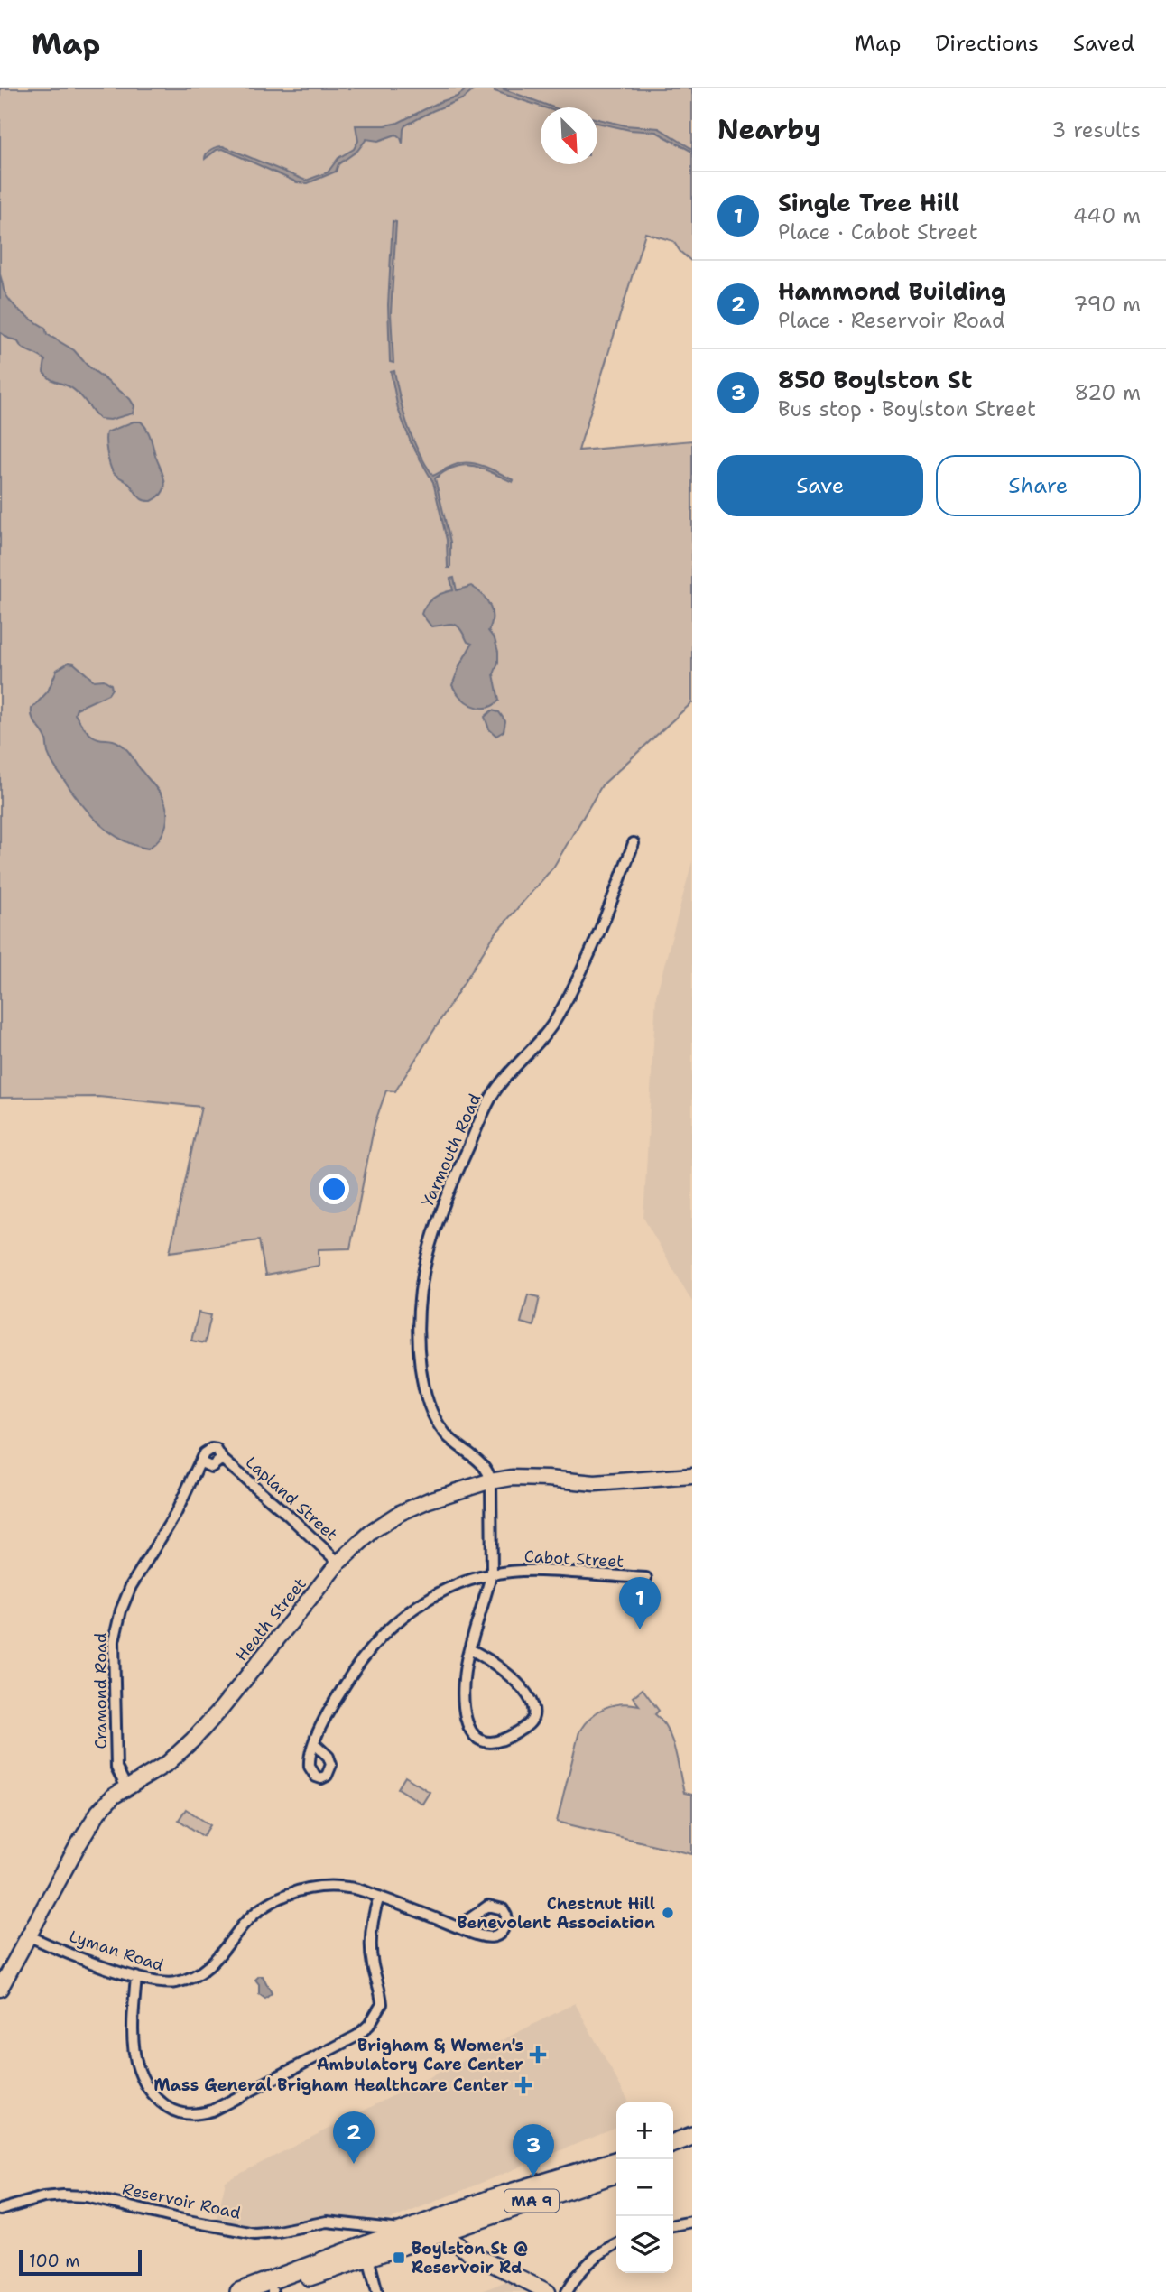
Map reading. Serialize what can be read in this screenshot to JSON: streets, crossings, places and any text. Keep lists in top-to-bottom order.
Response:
{
  "streets": {
    "highway": ["MA 9"],
    "street": [
      "Yarmouth Road",
      "Lapland Street",
      "Cabot Street",
      "Heath Street",
      "Cramond Road",
      "Lyman Road",
      "Reservoir Road"
    ]
  },
  "crossings": [
    ["Yarmouth Road", "Heath Street"],
    ["Lapland Street", "Heath Street"],
    ["Lapland Street", "Cramond Road"],
    ["Heath Street", "Cramond Road"],
    ["Heath Street", "Lyman Road"],
    ["Reservoir Road", "MA 9"]
  ],
  "places": {
    "other": ["Chestnut Hill Benevolent Association"],
    "health": ["Brigham & Women's Ambulatory Care Center", "Mass General Brigham Healthcare Center"],
    "transit": ["Boylston St @ Reservoir Rd"]
  },
  "scale_bar": "100 m",
  "north": "bottom right",
  "page": {
    "header": "Map",
    "nav": ["Map", "Directions", "Saved"],
    "heading": ["Nearby", "3 results"],
    "list": [
      {
        "mark": "1",
        "name": "Single Tree Hill",
        "note": "Place · Cabot Street",
        "value": "440 m"
      },
      {
        "mark": "2",
        "name": "Hammond Building",
        "note": "Place · Reservoir Road",
        "value": "790 m"
      },
      {
        "mark": "3",
        "name": "850 Boylston St",
        "note": "Bus stop · Boylston Street",
        "value": "820 m"
      }
    ],
    "buttons": ["Save", "Share"],
    "pins": ["1", "2", "3"],
    "map_buttons": ["+", "−"],
    "scale": "100 m"
  }
}
